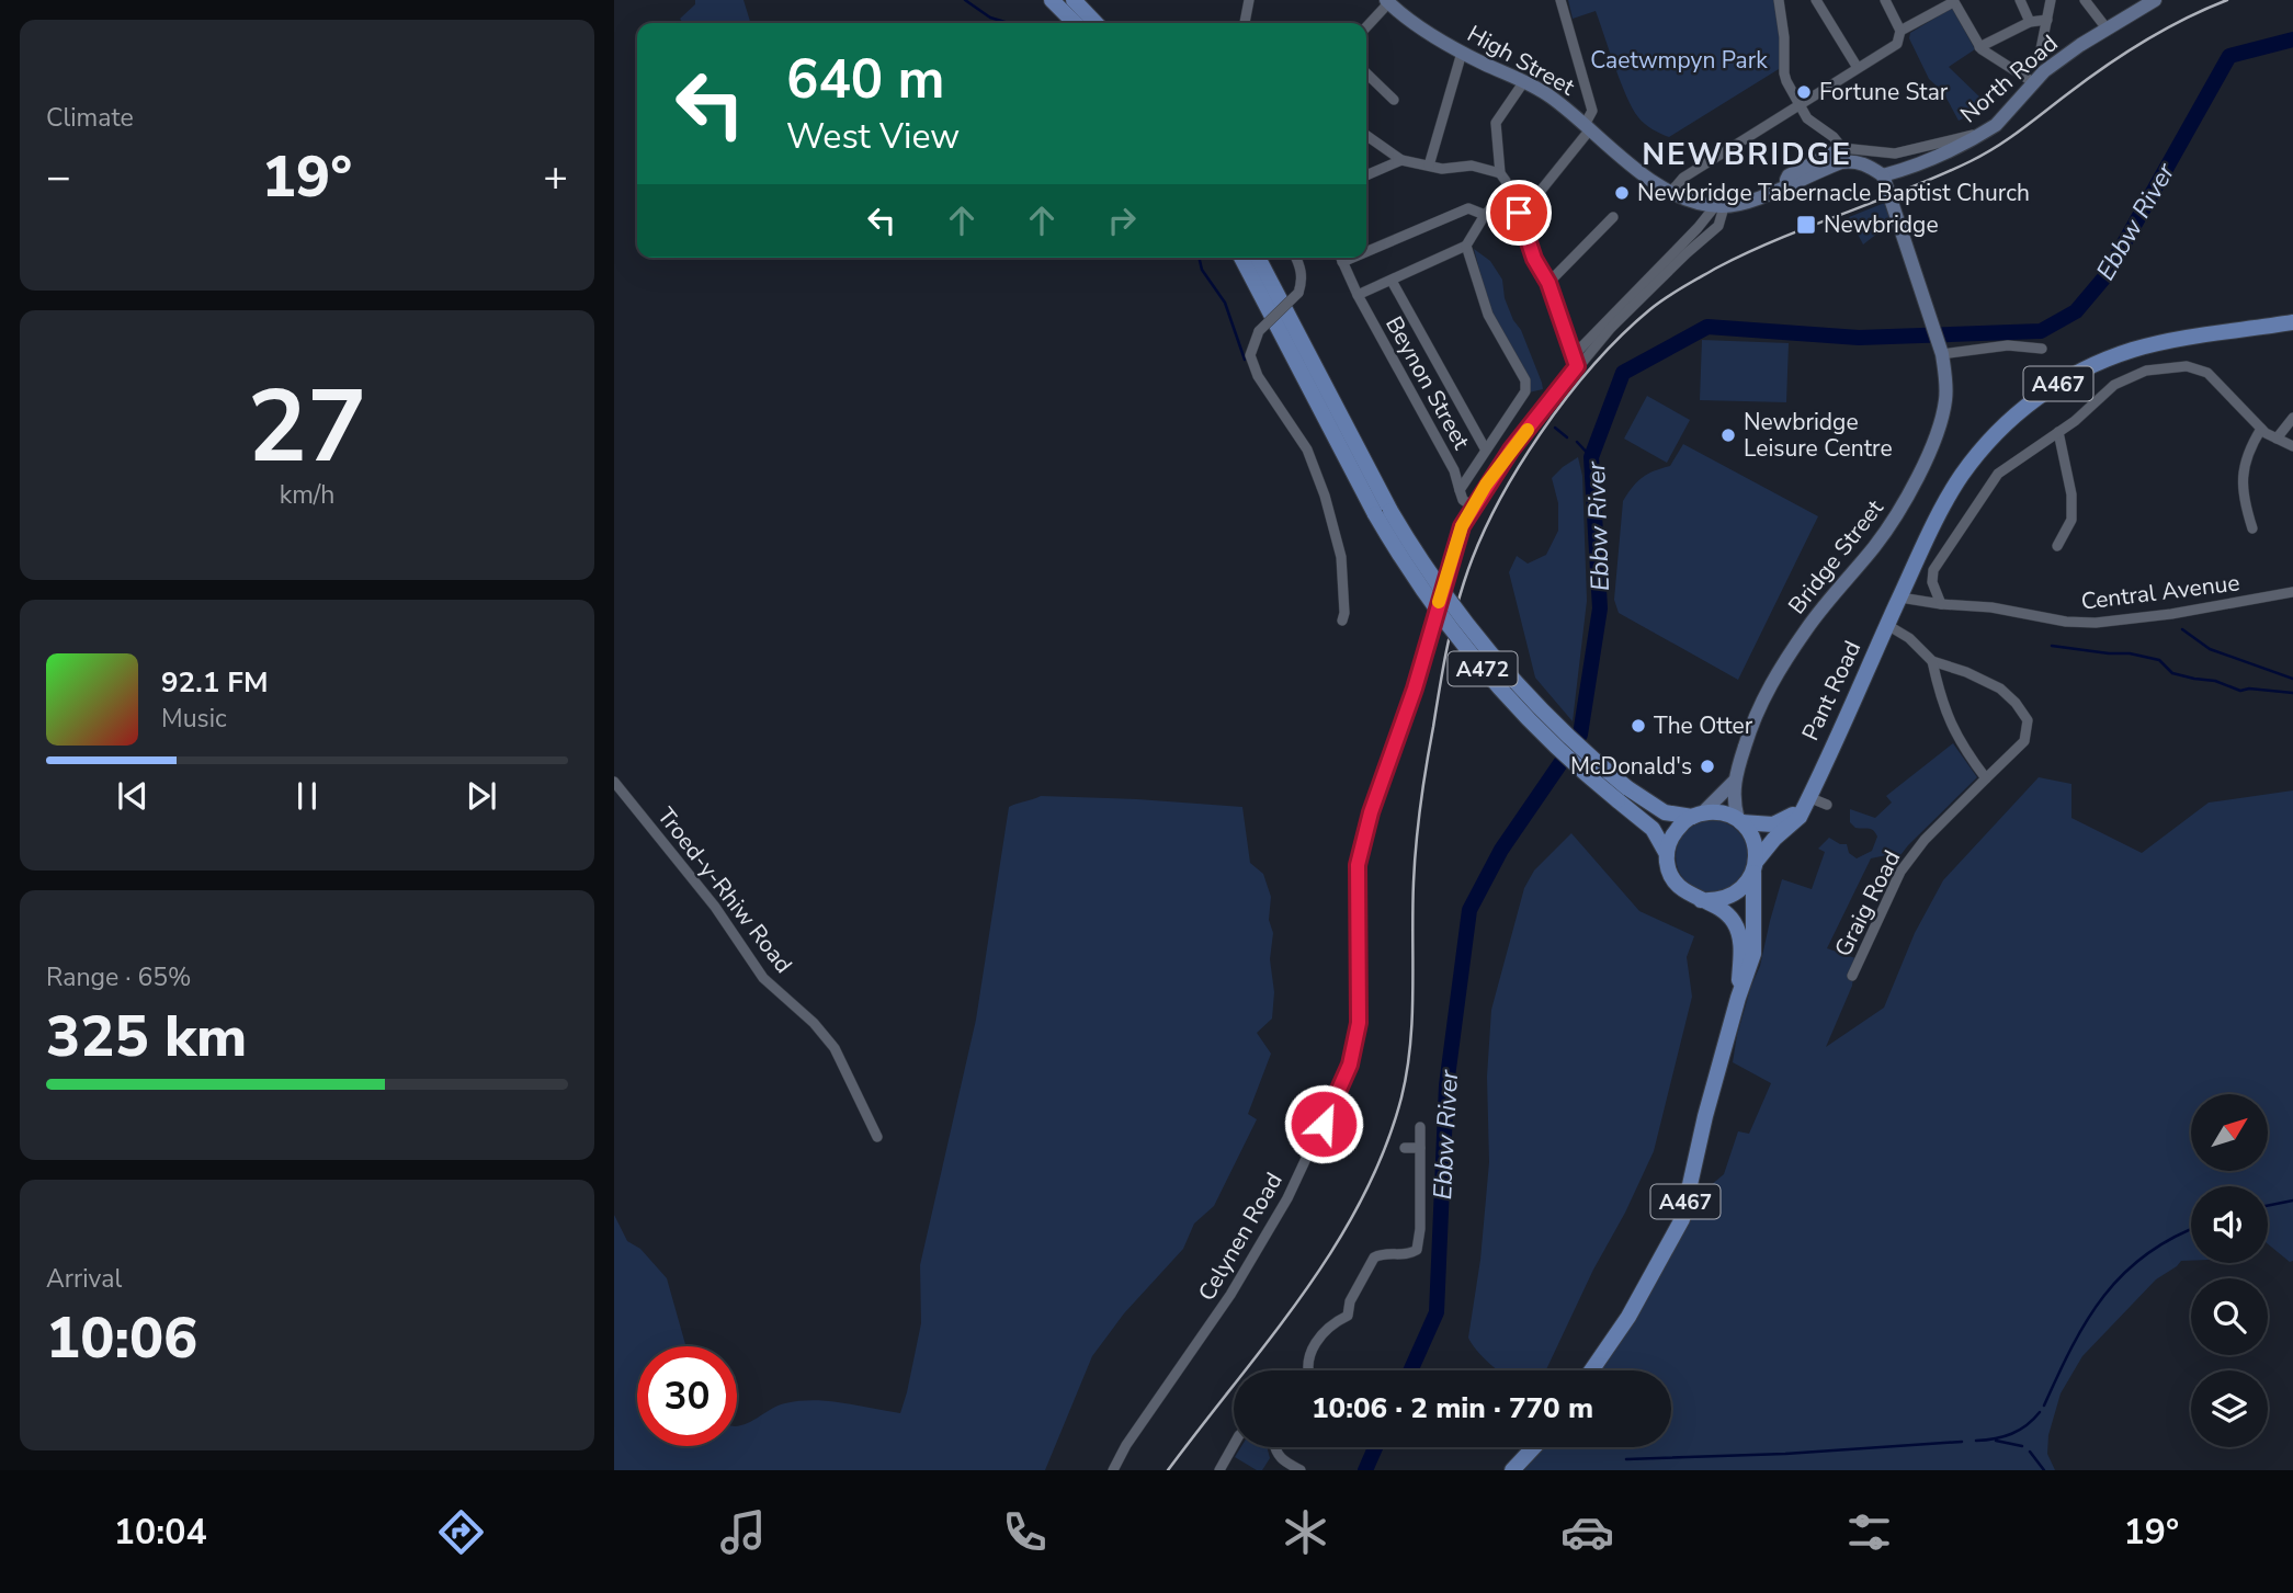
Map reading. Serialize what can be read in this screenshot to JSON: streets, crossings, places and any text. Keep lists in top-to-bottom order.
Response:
{
  "streets": {
    "main road": ["A467", "A472", "Pant Road"],
    "street": [
      "High Street",
      "North Road",
      "Beynon Street",
      "Bridge Street",
      "Central Avenue",
      "Troed-y-Rhiw Road",
      "Graig Road",
      "Celynen Road"
    ]
  },
  "crossings": [
    ["High Street", "Celynen Road"],
    ["North Road", "Bridge Street"],
    ["Beynon Street", "Celynen Road"],
    ["A467", "Bridge Street"],
    ["A467", "Central Avenue"],
    ["A467", "A472"],
    ["A467", "Pant Road"],
    ["Bridge Street", "A472"],
    ["Bridge Street", "Pant Road"],
    ["Central Avenue", "Pant Road"],
    ["A472", "Pant Road"]
  ],
  "districts": ["NEWBRIDGE"],
  "water": ["Ebbw River"],
  "parks": ["Caetwmpyn Park"],
  "places": {
    "other": [
      "Fortune Star",
      "Newbridge Tabernacle Baptist Church",
      "Newbridge Leisure Centre",
      "The Otter",
      "McDonald's"
    ],
    "transit": ["Newbridge"]
  },
  "north": "top right",
  "page": {
    "tile": [
      "Climate",
      ["27", "km/h"],
      ["Range · 65%", "325 km"],
      ["Arrival", "10:06"]
    ],
    "turn": ["640 m", "West View"],
    "heat": ["−", "19°", "+"],
    "song": ["92.1 FM", "Music"],
    "limit": "30",
    "trip": "10:06 · 2 min · 770 m",
    "tabs": ["10:04", "19°"]
  }
}
